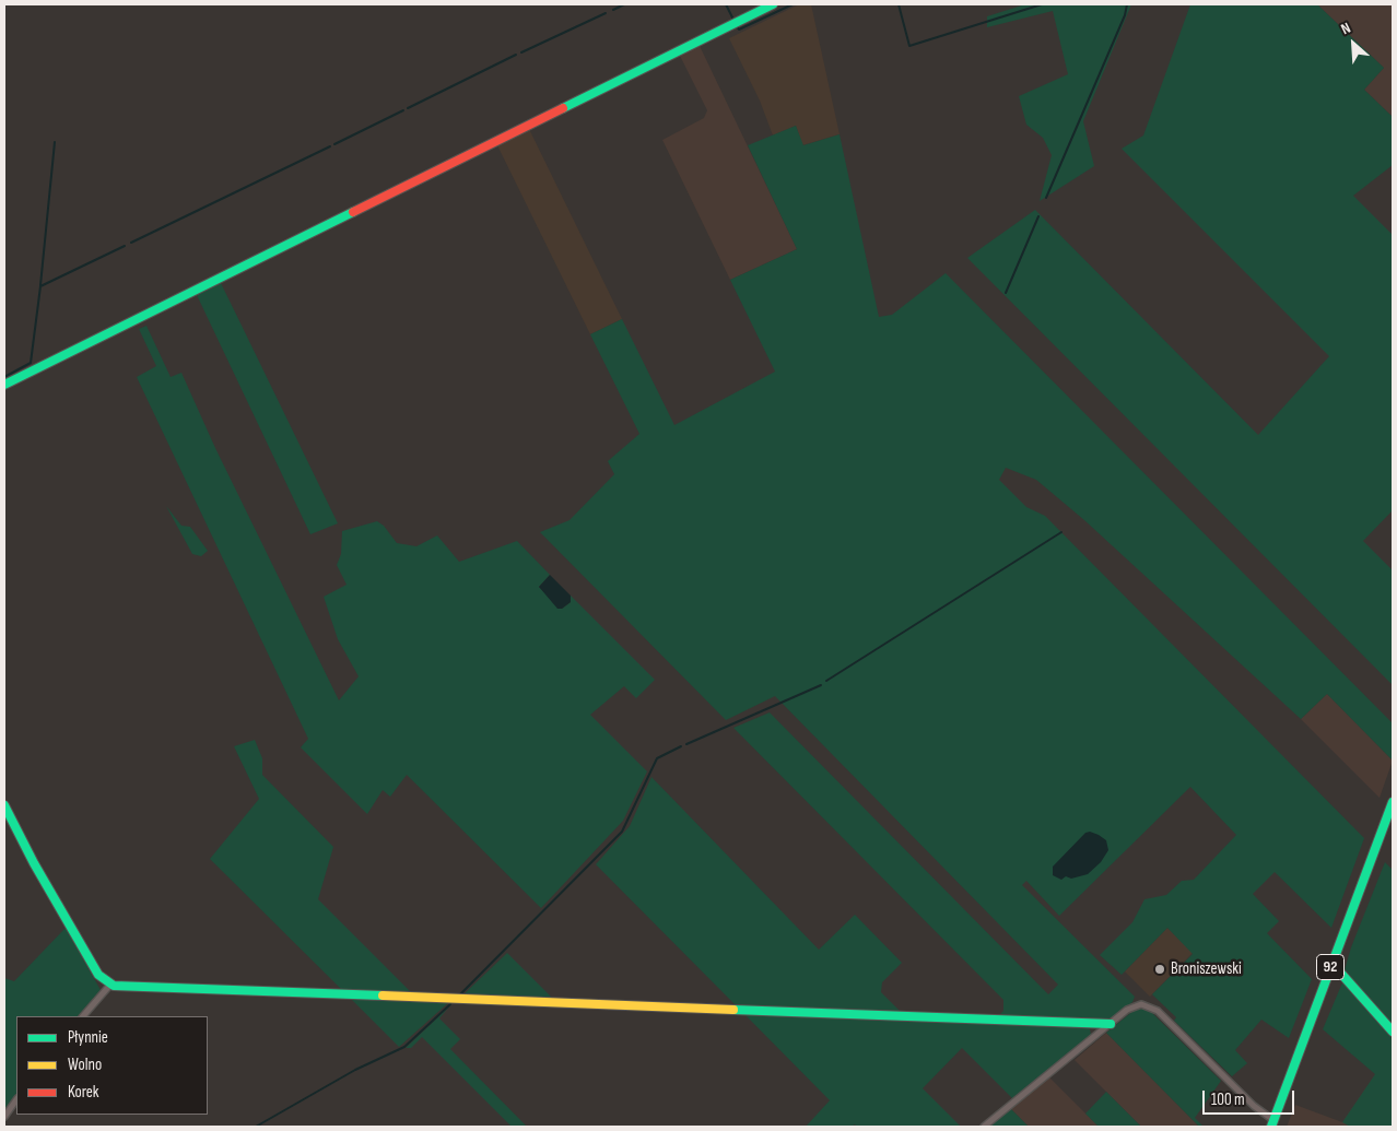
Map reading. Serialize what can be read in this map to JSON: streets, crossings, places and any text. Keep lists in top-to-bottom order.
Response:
{
  "streets": {
    "street": ["92"]
  },
  "places": ["Broniszewski"],
  "legend": ["Płynnie", "Wolno", "Korek"],
  "scale_bar": "100 m",
  "north": "top left"
}
